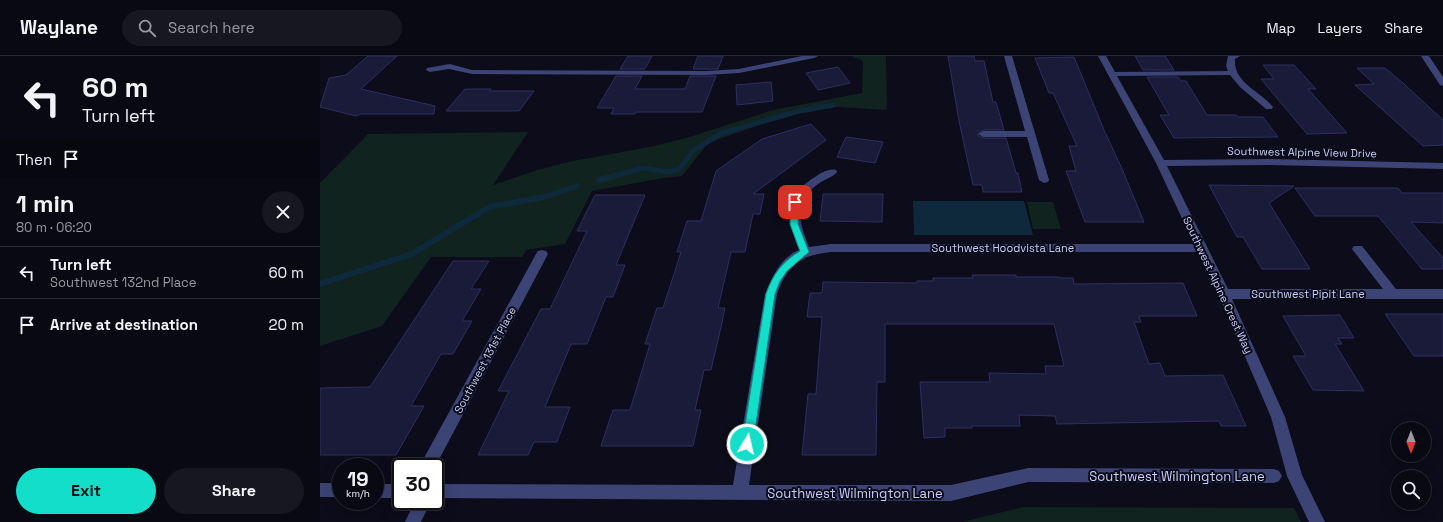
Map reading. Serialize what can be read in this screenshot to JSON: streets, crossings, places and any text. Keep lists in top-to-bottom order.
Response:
{
  "streets": {
    "street": [
      "Southwest Alpine View Drive",
      "Southwest Hoodvista Lane",
      "Southwest Alpine Crest Way",
      "Southwest Pipit Lane",
      "Southwest 131st Place",
      "Southwest Wilmington Lane"
    ]
  },
  "crossings": [
    ["Southwest Alpine View Drive", "Southwest Alpine Crest Way"],
    ["Southwest Hoodvista Lane", "Southwest Alpine Crest Way"],
    ["Southwest Alpine Crest Way", "Southwest Pipit Lane"]
  ],
  "north": "bottom",
  "page": {
    "header": "Waylane",
    "search": "Search here",
    "nav": ["Map", "Layers", "Share"],
    "turn": ["60 m", "Turn left"],
    "then": "Then",
    "heading": ["1 min", "80 m · 06:20"],
    "list": [
      {
        "name": "Turn left",
        "note": "Southwest 132nd Place",
        "value": "60 m"
      },
      {
        "name": "Arrive at destination",
        "value": "20 m"
      }
    ],
    "speed": "19 km/h",
    "limit": "30",
    "buttons": ["Exit", "Share"]
  }
}
